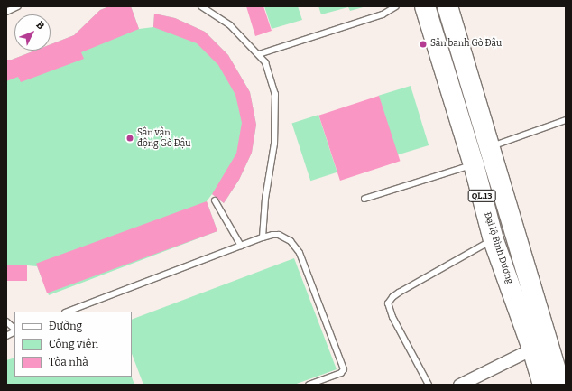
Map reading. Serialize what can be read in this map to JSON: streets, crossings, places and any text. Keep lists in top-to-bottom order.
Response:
{
  "streets": {
    "highway": ["QL.13", "Đại lộ Bình Dương"]
  },
  "places": ["Sân banh Gò Đậu", "Sân vận động Gò Đậu"],
  "legend": ["Đường", "Công viên", "Tòa nhà"],
  "north": "top right"
}
